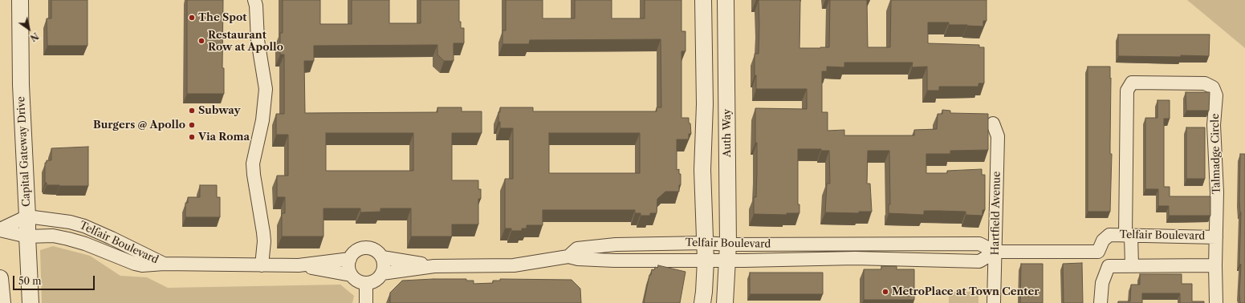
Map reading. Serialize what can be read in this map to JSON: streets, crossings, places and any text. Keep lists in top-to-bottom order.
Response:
{
  "streets": {
    "street": [
      "Auth Way",
      "Capital Gateway Drive",
      "Talmadge Circle",
      "Hartfield Avenue",
      "Telfair Boulevard"
    ]
  },
  "crossings": [
    ["Auth Way", "Telfair Boulevard"],
    ["Capital Gateway Drive", "Telfair Boulevard"],
    ["Talmadge Circle", "Telfair Boulevard"],
    ["Hartfield Avenue", "Telfair Boulevard"]
  ],
  "places": [
    "The Spot",
    "Restaurant Row at Apollo",
    "Subway",
    "Burgers @ Apollo",
    "Via Roma",
    "MetroPlace at Town Center"
  ],
  "scale_bar": "50 m",
  "north": "bottom right"
}
